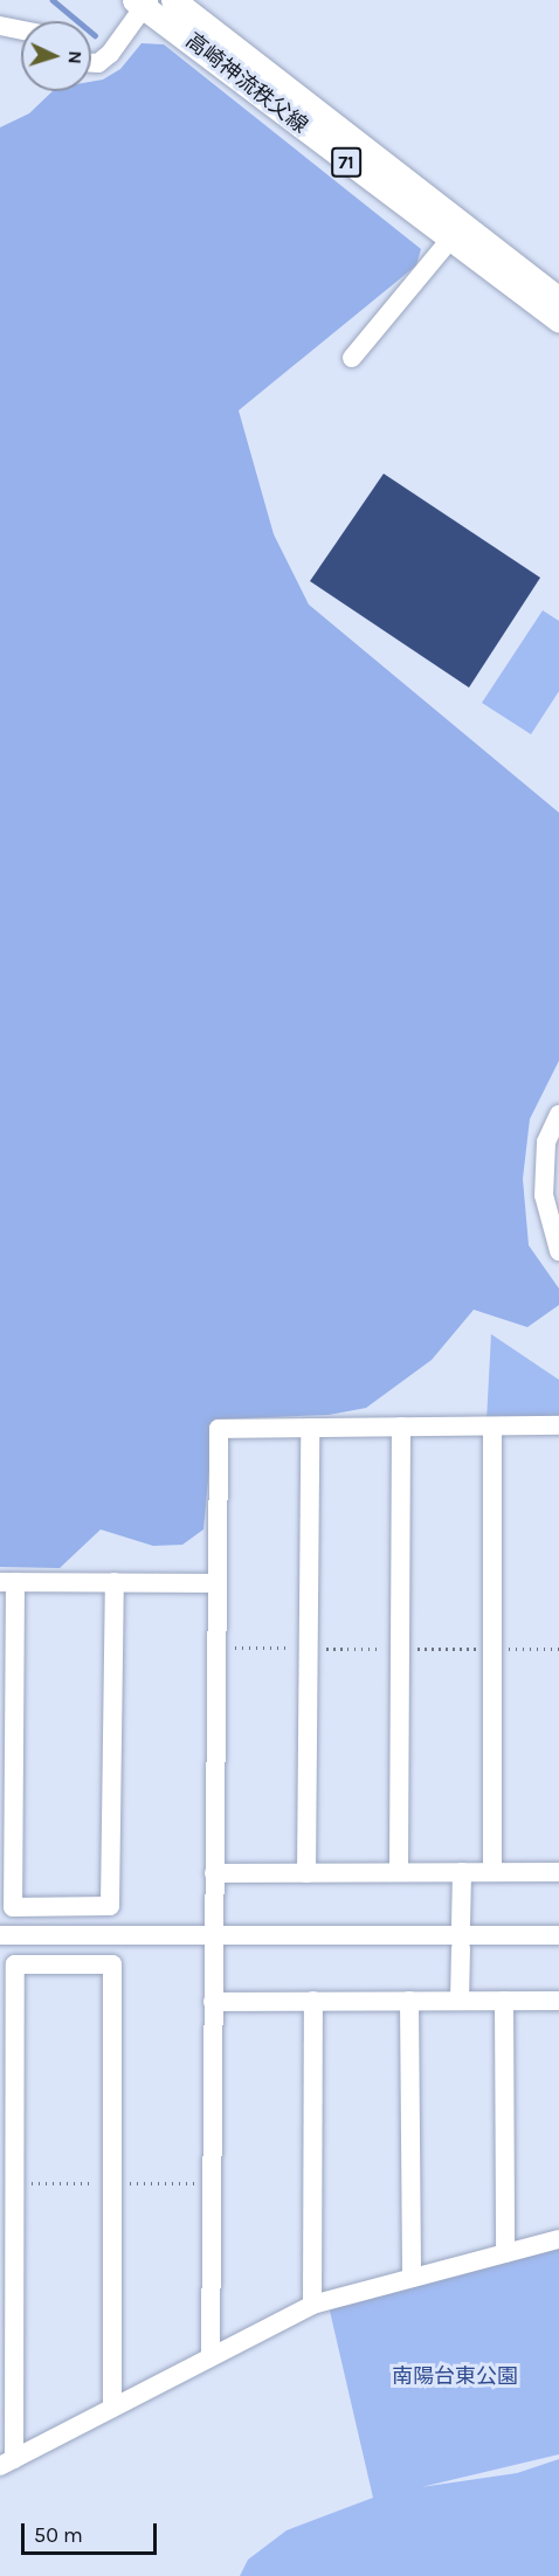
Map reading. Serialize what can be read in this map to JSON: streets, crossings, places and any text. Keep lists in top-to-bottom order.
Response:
{
  "streets": {
    "main road": ["高崎神流秩父線", "71"]
  },
  "parks": ["南陽台東公園"],
  "scale_bar": "50 m",
  "north": "right"
}
